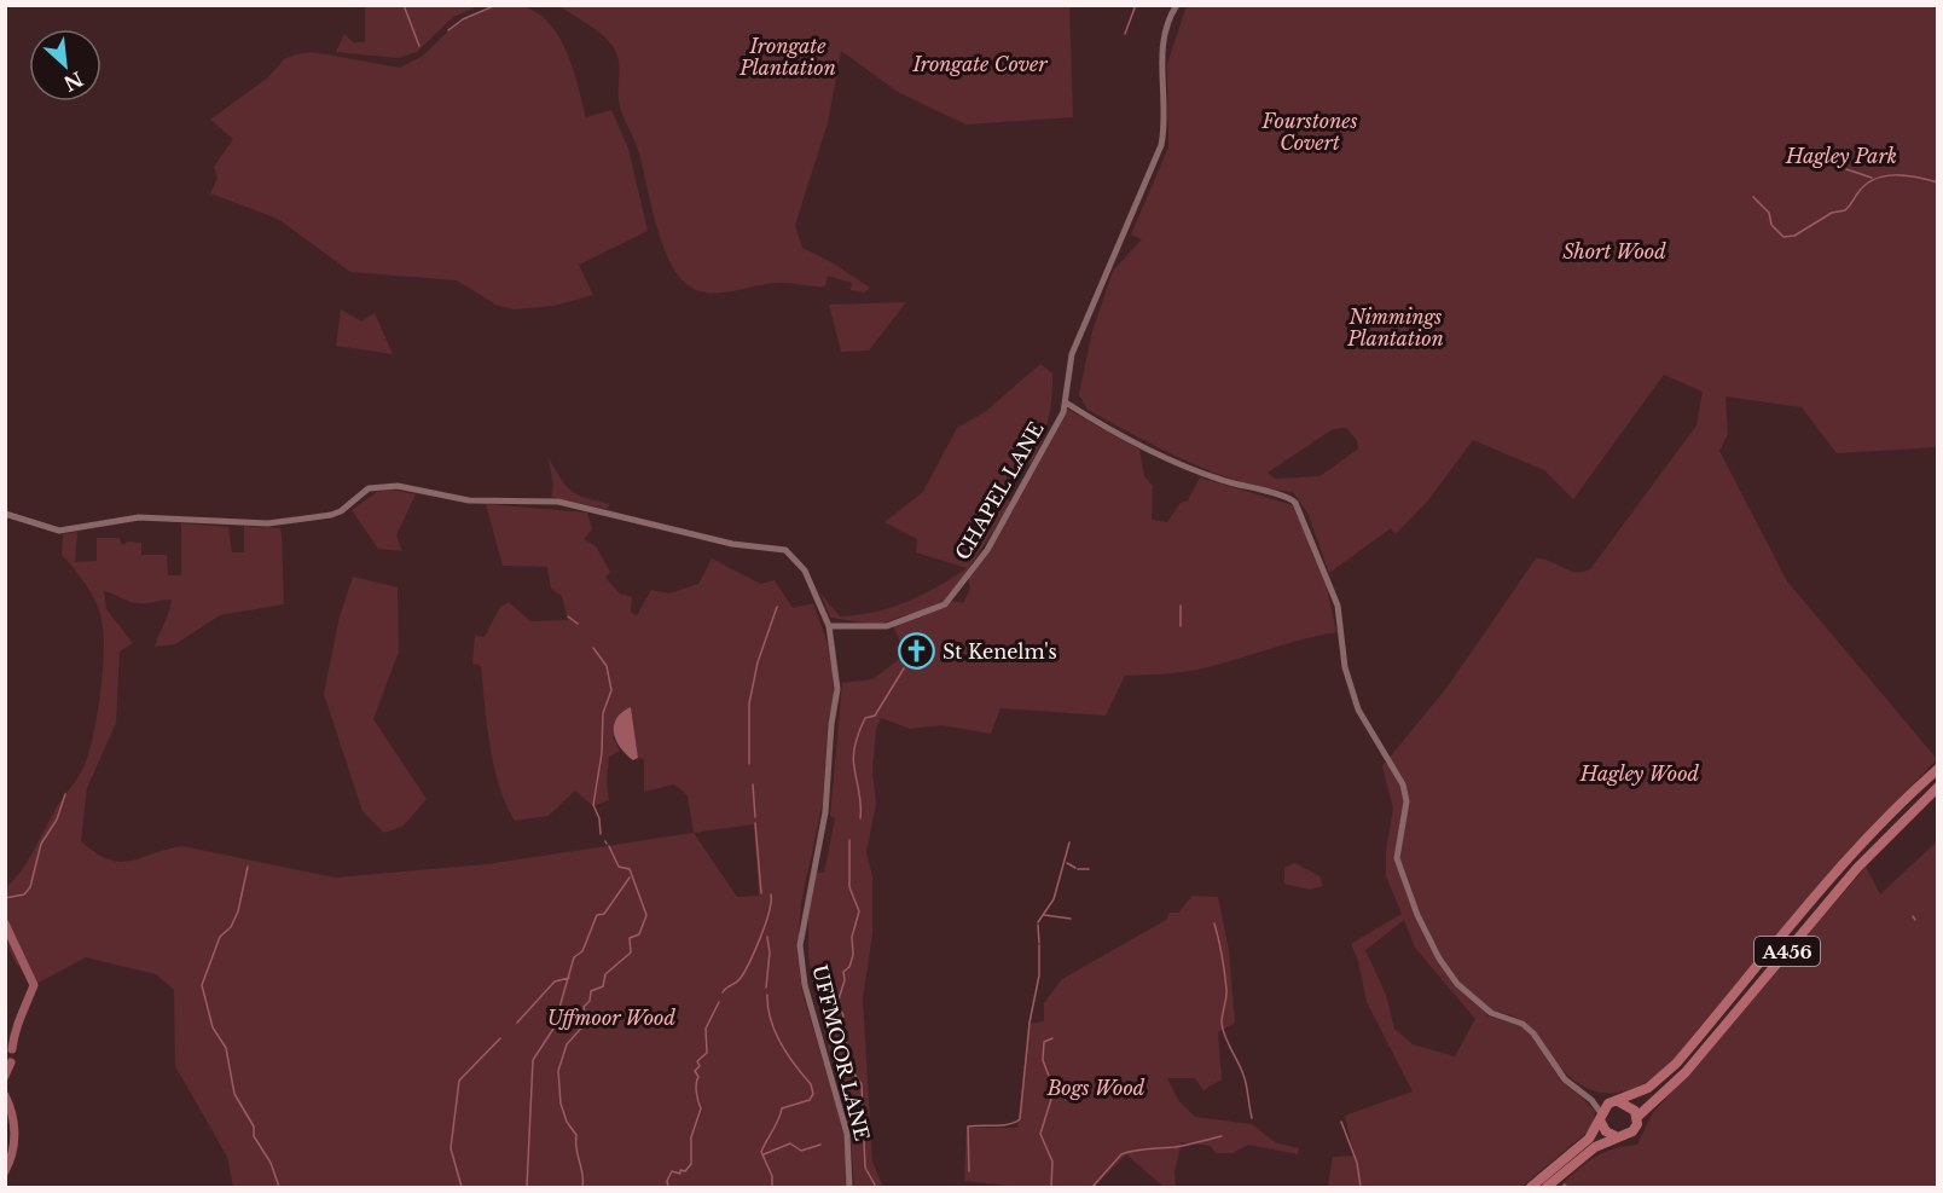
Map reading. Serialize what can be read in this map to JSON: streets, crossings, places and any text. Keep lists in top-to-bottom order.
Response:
{
  "streets": {
    "highway": ["A456"],
    "street": ["CHAPEL LANE", "UFFMOOR LANE"]
  },
  "crossings": [
    ["CHAPEL LANE", "UFFMOOR LANE"]
  ],
  "parks": [
    "Irongate Plantation",
    "Irongate Cover",
    "Fourstones Covert",
    "Hagley Park",
    "Short Wood",
    "Nimmings Plantation",
    "Hagley Wood",
    "Uffmoor Wood",
    "Bogs Wood"
  ],
  "places": {
    "church": ["St Kenelm's"]
  },
  "north": "bottom right"
}
